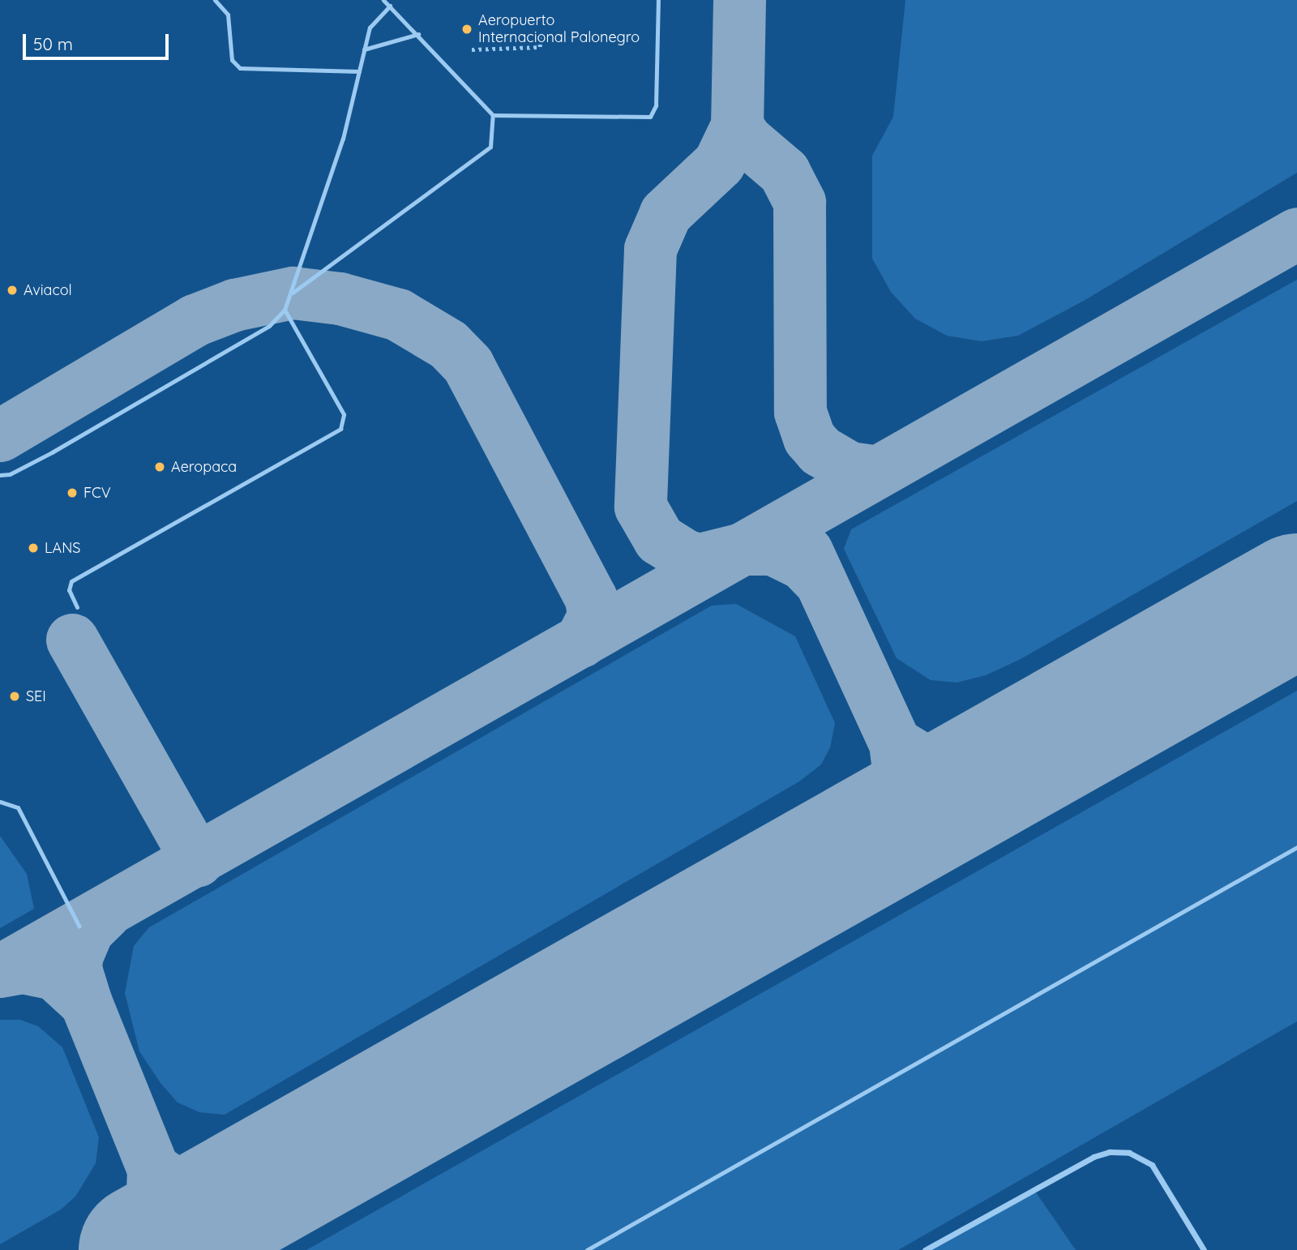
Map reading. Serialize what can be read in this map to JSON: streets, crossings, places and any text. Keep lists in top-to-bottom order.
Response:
{
  "places": [
    "Aeropuerto Internacional Palonegro",
    "Aviacol",
    "Aeropaca",
    "FCV",
    "LANS",
    "SEI"
  ],
  "scale_bar": "50 m"
}
